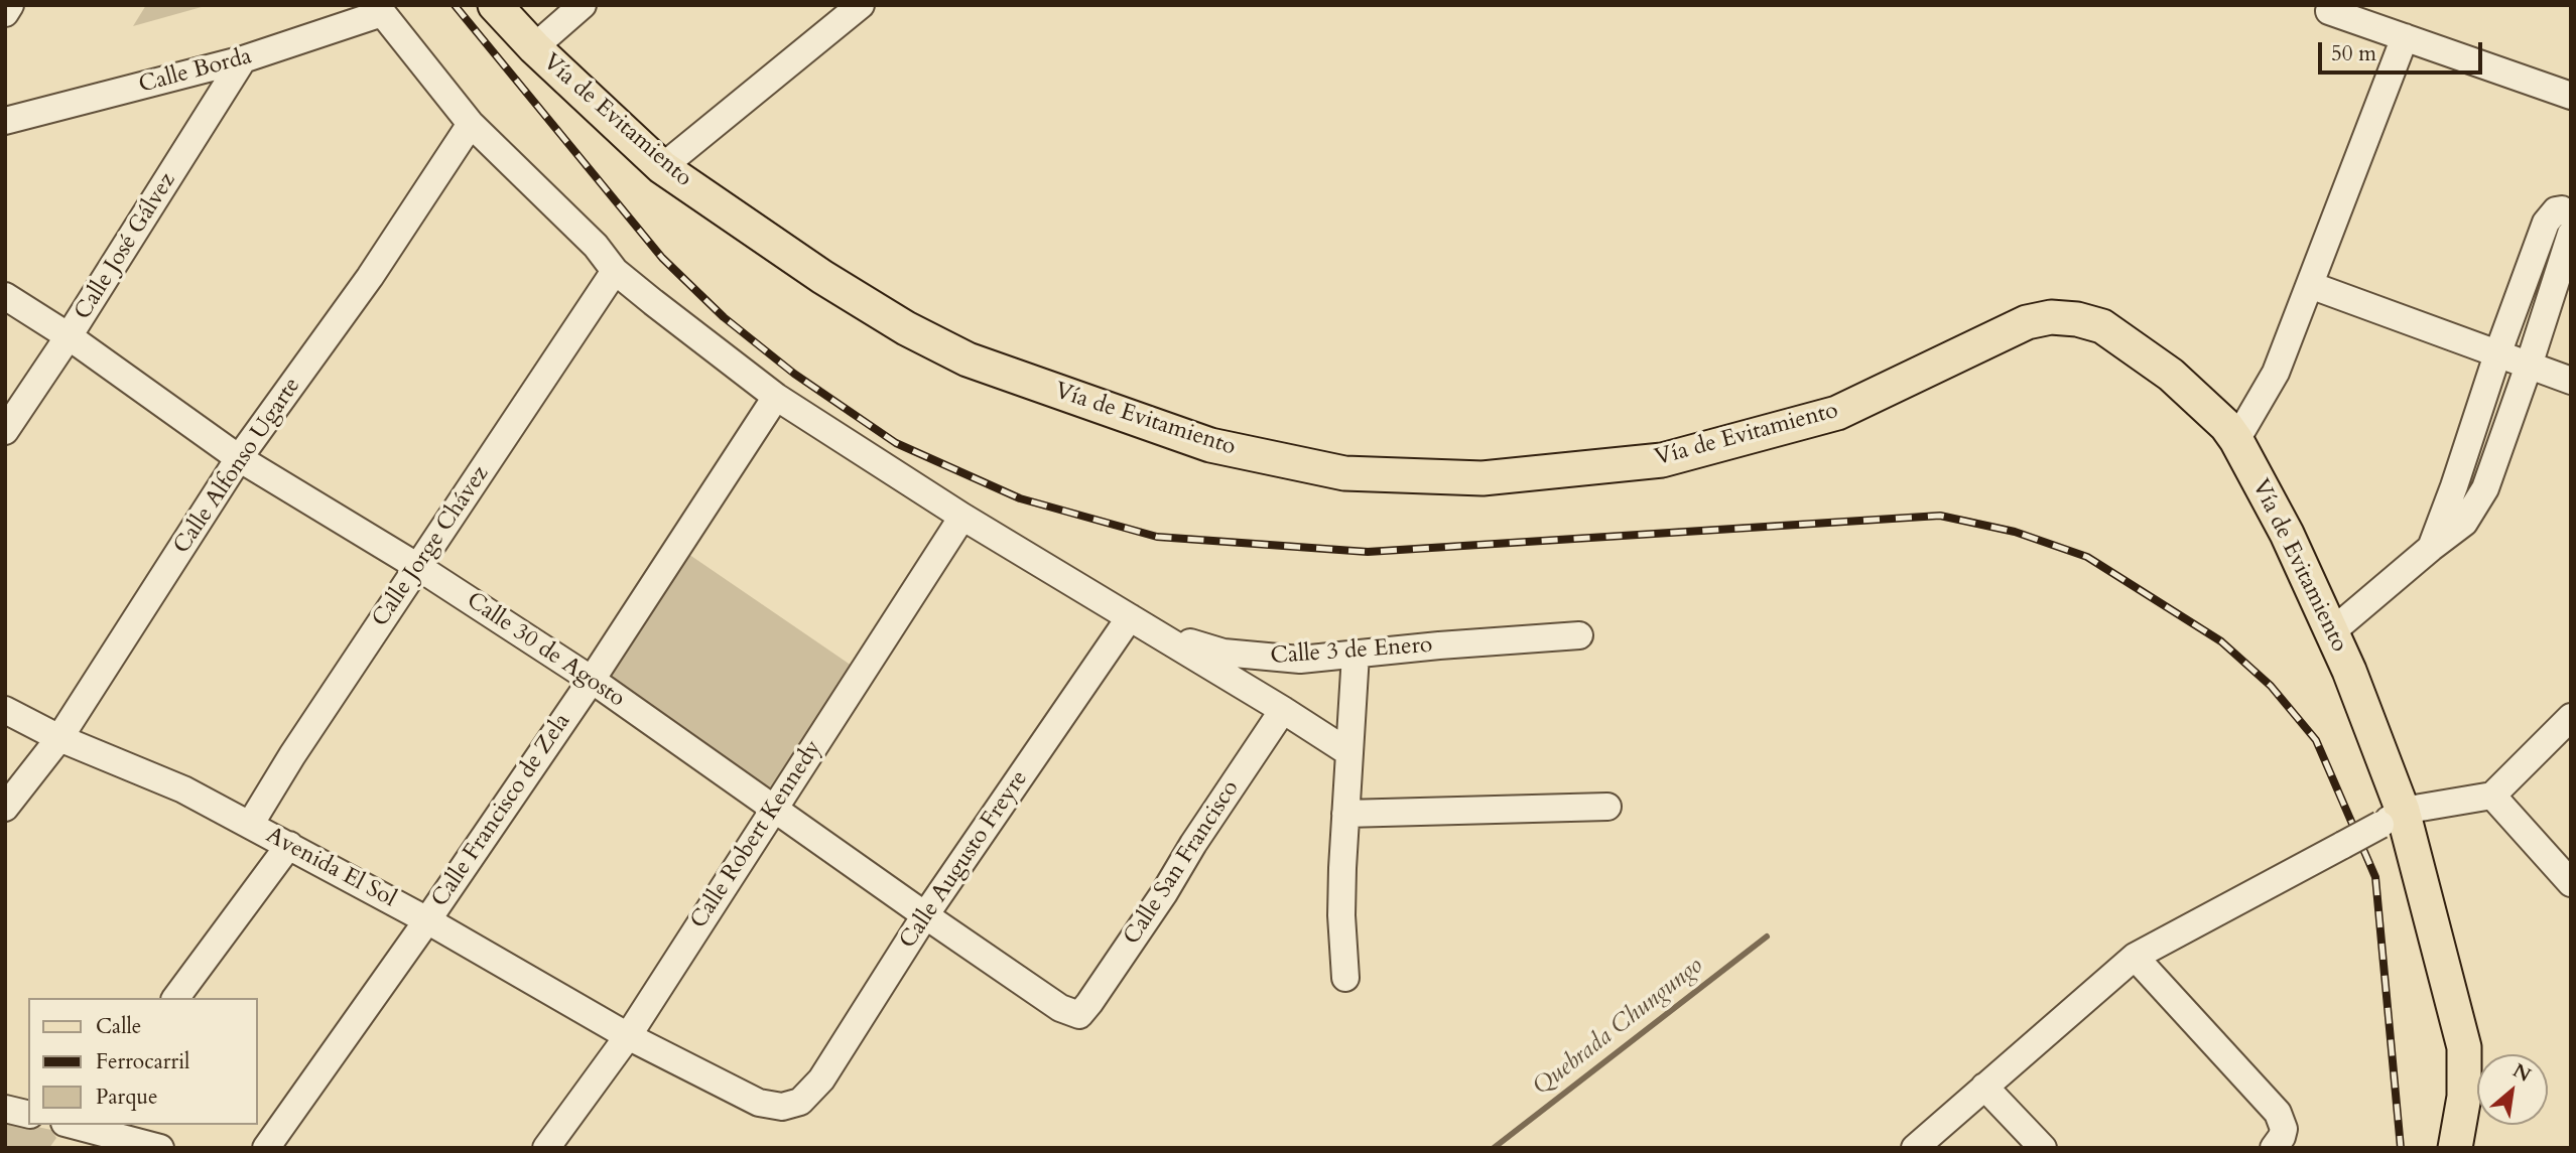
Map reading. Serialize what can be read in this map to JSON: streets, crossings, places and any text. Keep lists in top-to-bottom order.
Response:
{
  "streets": {
    "main road": ["Vía de Evitamiento"],
    "street": [
      "Calle Borda",
      "Calle José Gálvez",
      "Calle Alfonso Ugarte",
      "Calle Jorge Chávez",
      "Calle 30 de Agosto",
      "Calle 3 de Enero",
      "Calle Francisco de Zela",
      "Calle Robert Kennedy",
      "Calle Augusto Freyre",
      "Calle San Francisco",
      "Avenida El Sol"
    ]
  },
  "crossings": [
    ["Calle Borda", "Calle José Gálvez"],
    ["Calle José Gálvez", "Calle 30 de Agosto"],
    ["Calle Alfonso Ugarte", "Calle 30 de Agosto"],
    ["Calle Alfonso Ugarte", "Avenida El Sol"],
    ["Calle Jorge Chávez", "Calle 30 de Agosto"],
    ["Calle Jorge Chávez", "Avenida El Sol"],
    ["Calle 30 de Agosto", "Calle Francisco de Zela"],
    ["Calle 30 de Agosto", "Calle Robert Kennedy"],
    ["Calle 30 de Agosto", "Calle Augusto Freyre"],
    ["Calle 30 de Agosto", "Calle San Francisco"],
    ["Calle 3 de Enero", "Calle Augusto Freyre"],
    ["Calle Francisco de Zela", "Avenida El Sol"],
    ["Calle Robert Kennedy", "Avenida El Sol"],
    ["Calle Augusto Freyre", "Avenida El Sol"]
  ],
  "water": ["Quebrada Chungungo"],
  "legend": ["Calle", "Ferrocarril", "Parque"],
  "scale_bar": "50 m",
  "north": "top right"
}
